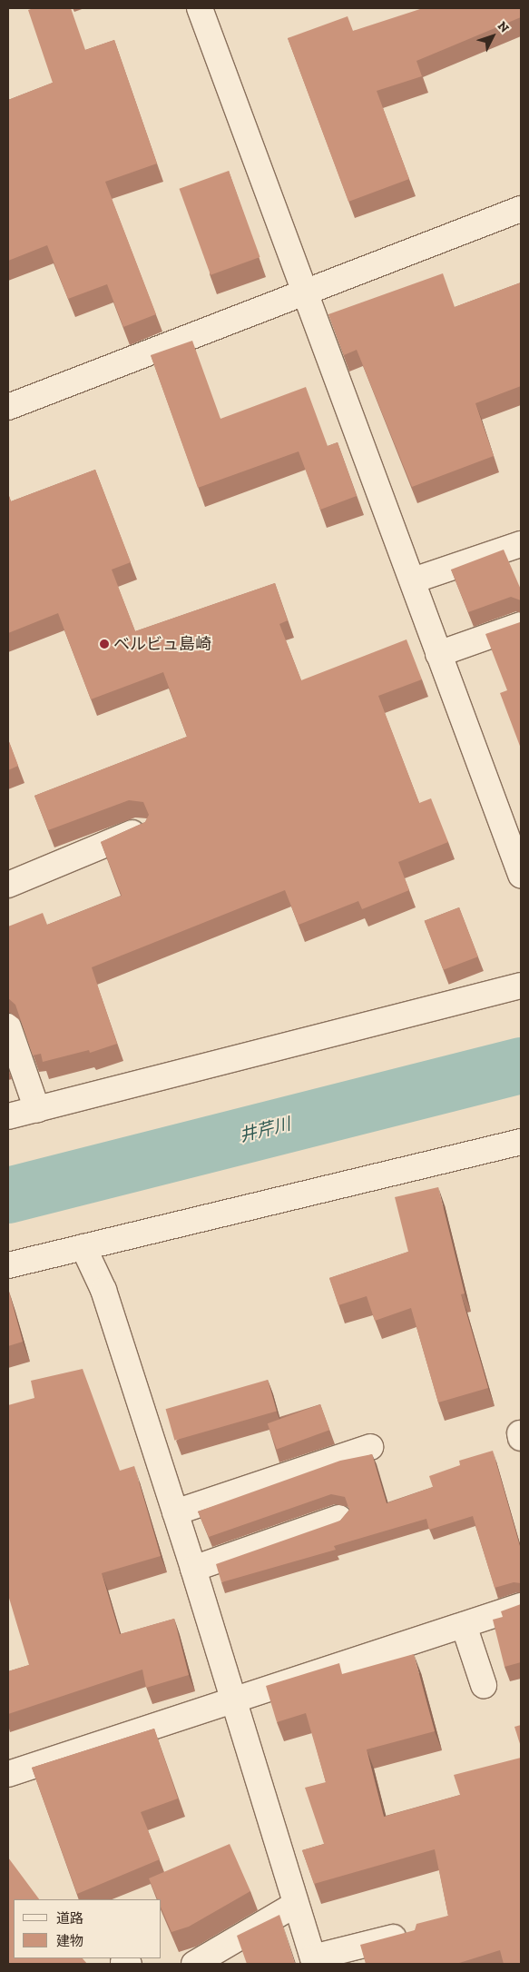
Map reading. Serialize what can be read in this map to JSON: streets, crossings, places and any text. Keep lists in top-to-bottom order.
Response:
{
  "water": ["井芹川"],
  "places": ["ベルビュ島崎"],
  "legend": ["道路", "建物"],
  "north": "top right"
}
